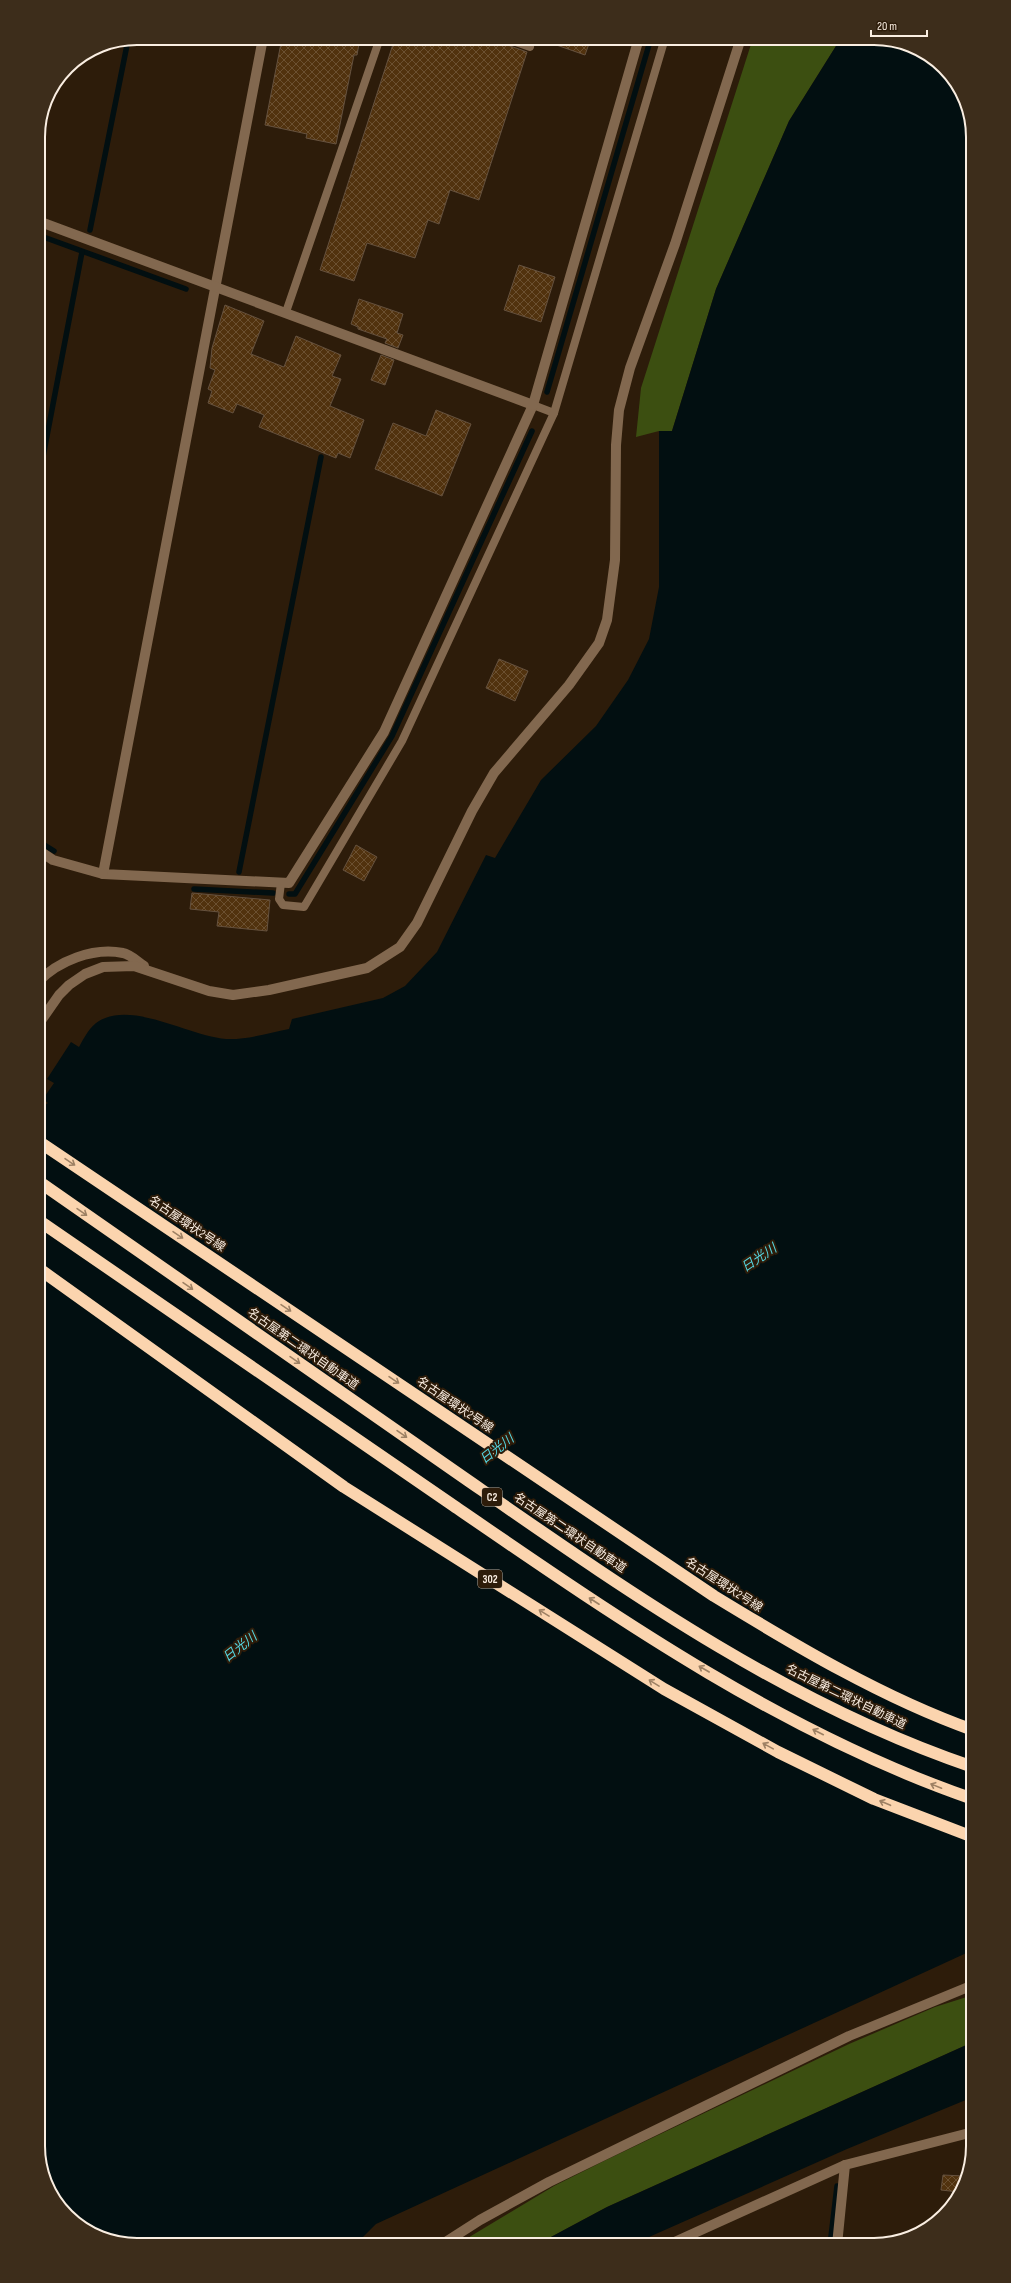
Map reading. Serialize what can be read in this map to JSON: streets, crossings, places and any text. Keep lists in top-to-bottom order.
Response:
{
  "streets": {
    "highway": [
      "名古屋環状2号線",
      "名古屋第二環状自動車道",
      "C2",
      "302"
    ]
  },
  "water": ["日光川"],
  "scale_bar": "20 m"
}
